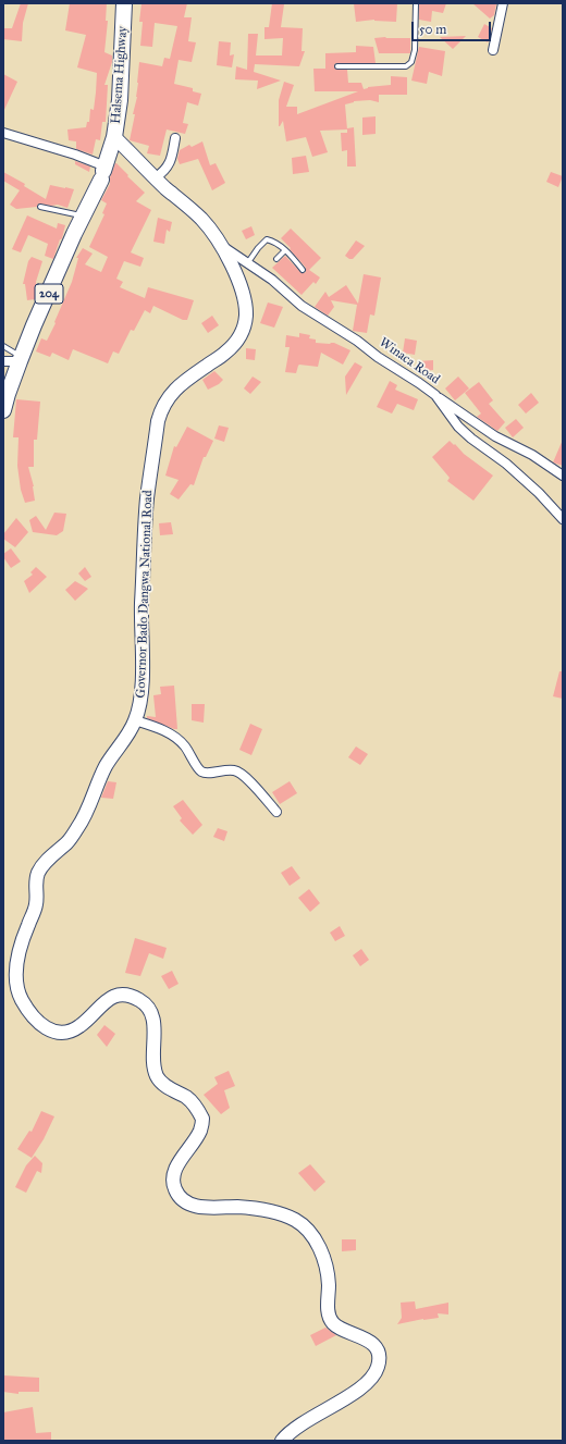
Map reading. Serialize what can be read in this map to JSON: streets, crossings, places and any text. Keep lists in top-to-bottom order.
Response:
{
  "streets": {
    "highway": ["Halsema Highway", "204"],
    "main road": ["Governor Bado Dangwa National Road"],
    "street": ["Winaca Road"]
  },
  "crossings": [
    ["Halsema Highway", "Governor Bado Dangwa National Road"],
    ["Winaca Road", "Governor Bado Dangwa National Road"]
  ],
  "scale_bar": "50 m"
}
